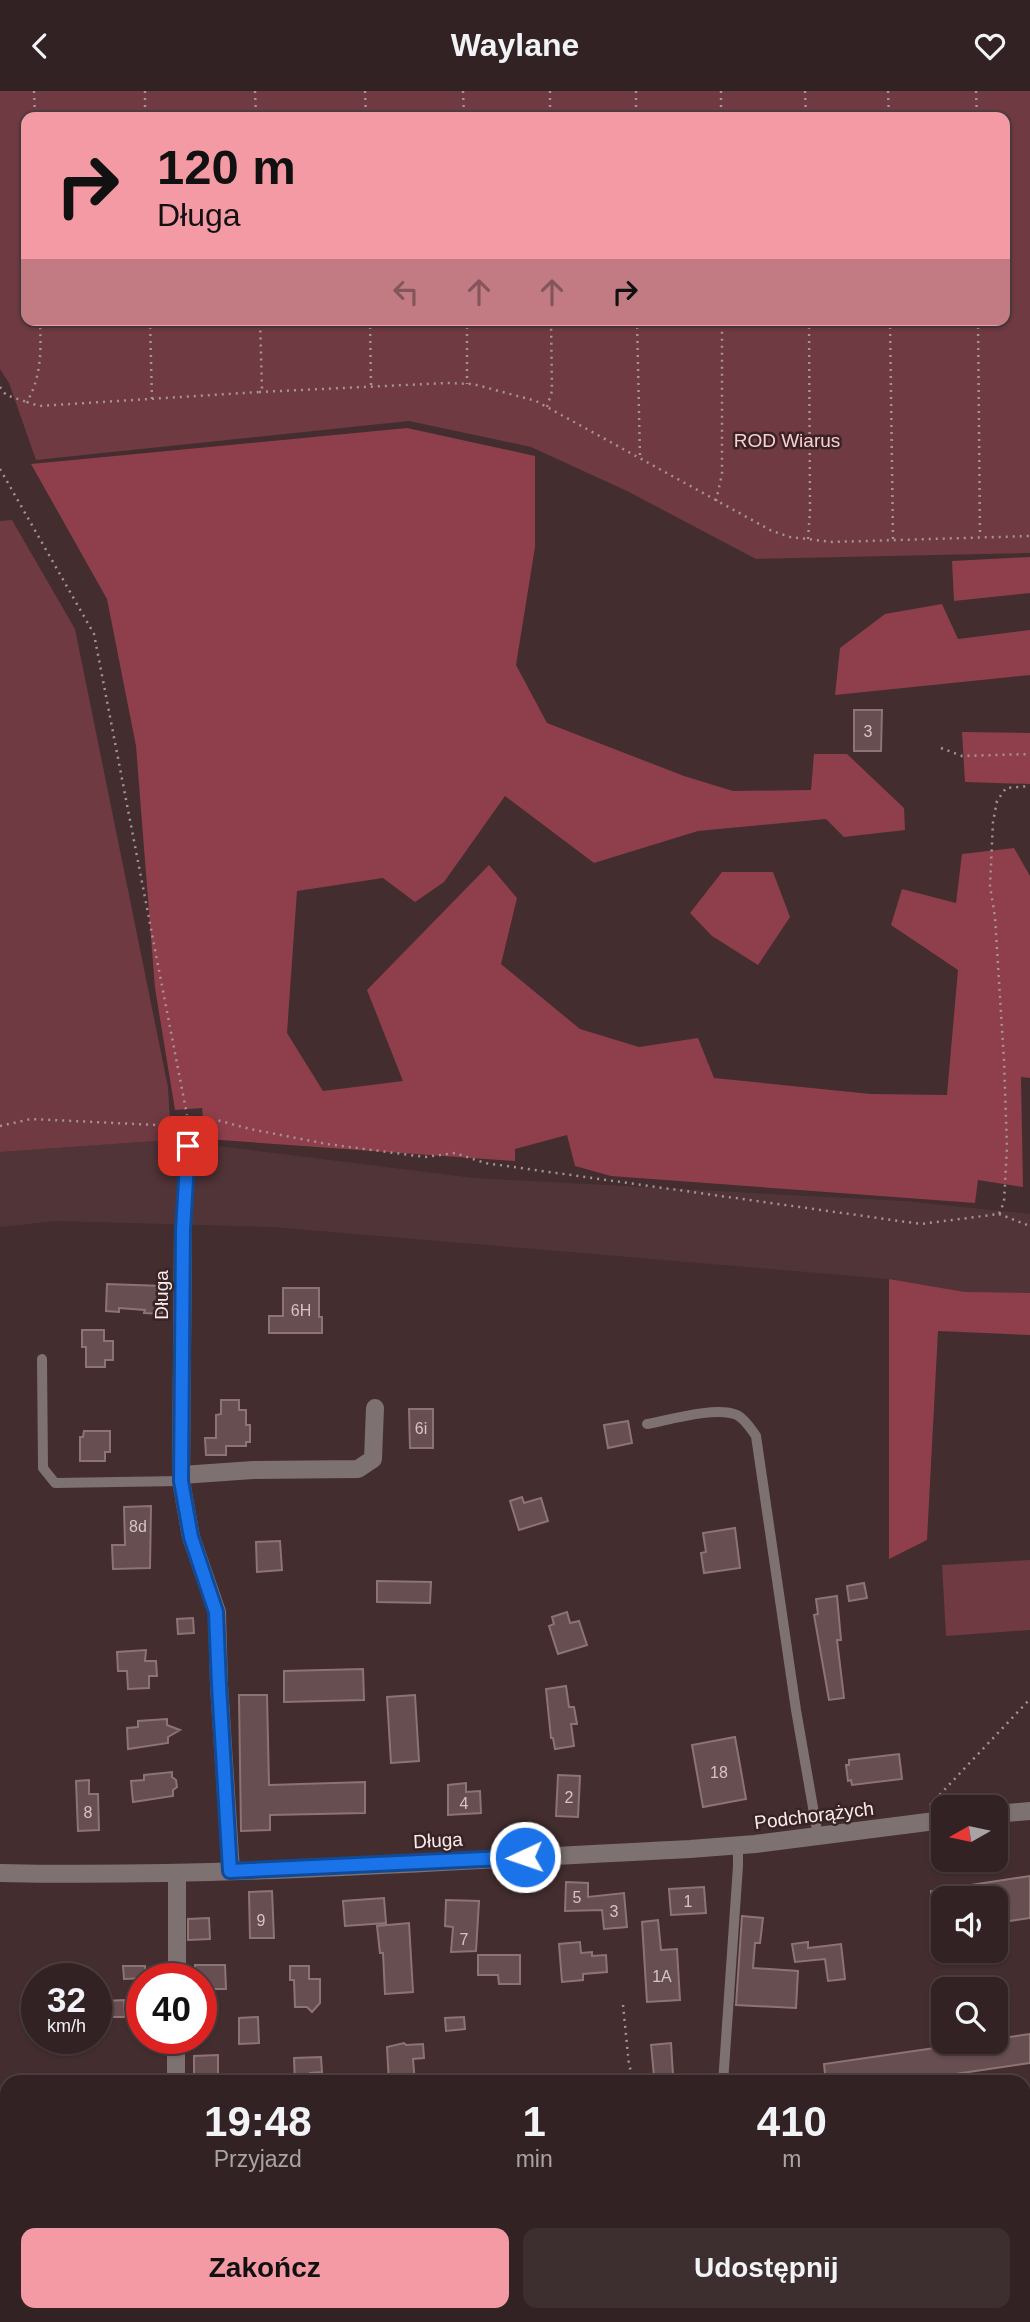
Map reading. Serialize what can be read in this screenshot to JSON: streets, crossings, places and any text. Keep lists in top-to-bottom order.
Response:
{
  "streets": {
    "street": ["Długa", "Podchorążych"]
  },
  "crossings": [
    ["Długa", "Podchorążych"]
  ],
  "parks": ["ROD Wiarus"],
  "house_numbers": [
    "3",
    "6H",
    "6i",
    "8d",
    "18",
    "2",
    "4",
    "8",
    "5",
    "1",
    "3",
    "9",
    "7",
    "1A"
  ],
  "north": "left",
  "page": {
    "header": "Waylane",
    "turn": ["120 m", "Długa"],
    "speed": "32 km/h",
    "limit": "40",
    "eta": [
      "19:48",
      "Przyjazd",
      "1",
      "min",
      "410",
      "m"
    ],
    "buttons": ["Zakończ", "Udostępnij"]
  }
}
